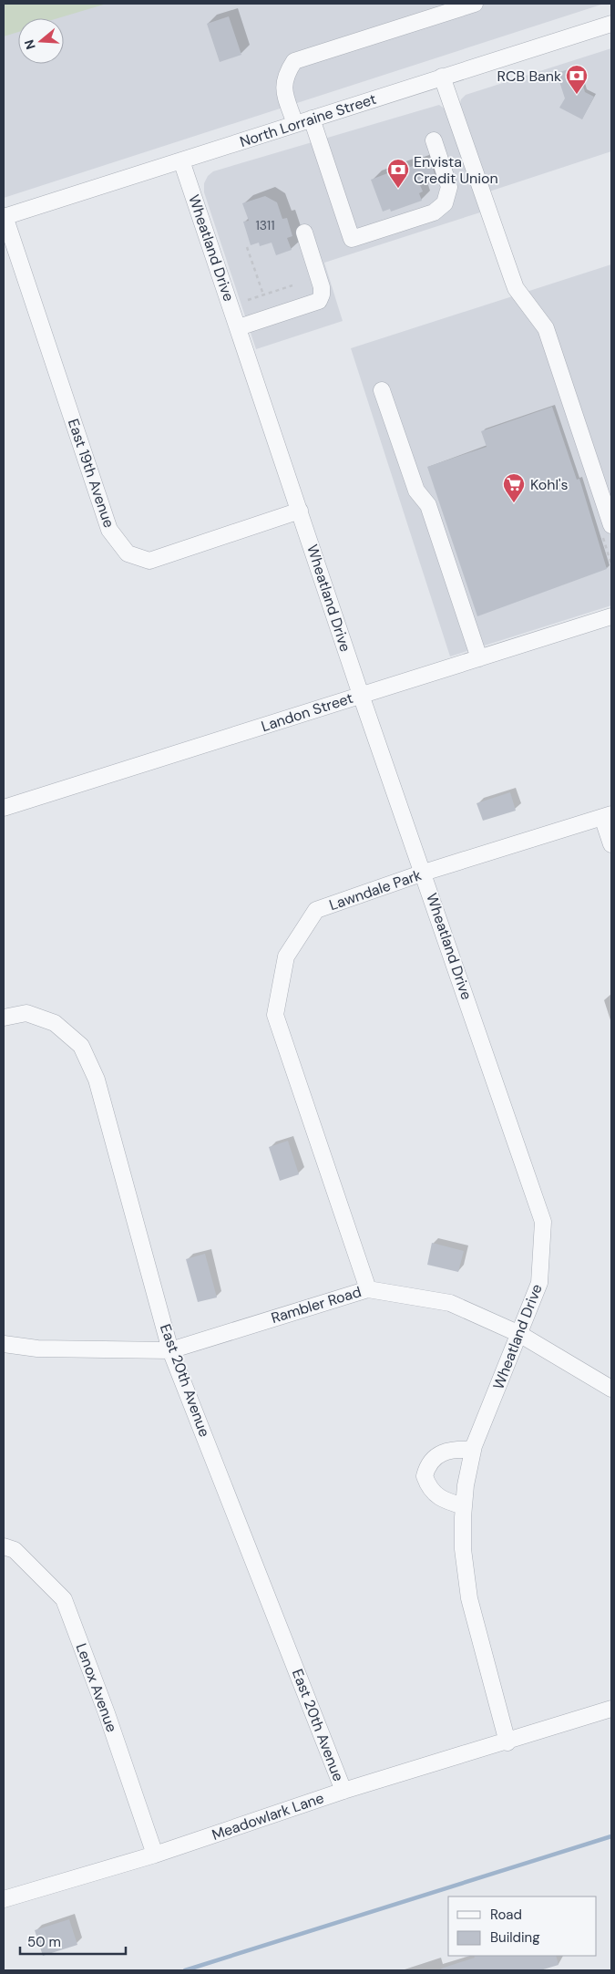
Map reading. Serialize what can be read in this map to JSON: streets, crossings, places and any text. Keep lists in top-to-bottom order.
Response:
{
  "streets": {
    "street": [
      "North Lorraine Street",
      "Wheatland Drive",
      "East 19th Avenue",
      "Landon Street",
      "Lawndale Park",
      "Rambler Road",
      "East 20th Avenue",
      "Lenox Avenue",
      "Meadowlark Lane"
    ]
  },
  "crossings": [
    ["North Lorraine Street", "Wheatland Drive"],
    ["North Lorraine Street", "East 19th Avenue"],
    ["Wheatland Drive", "East 19th Avenue"],
    ["Wheatland Drive", "Landon Street"],
    ["Wheatland Drive", "Lawndale Park"],
    ["Wheatland Drive", "Rambler Road"],
    ["Wheatland Drive", "Meadowlark Lane"],
    ["Lawndale Park", "Rambler Road"],
    ["Rambler Road", "East 20th Avenue"],
    ["East 20th Avenue", "Meadowlark Lane"],
    ["Lenox Avenue", "Meadowlark Lane"]
  ],
  "places": {
    "bank": ["RCB Bank", "Envista Credit Union"],
    "supermarket": ["Kohl's"]
  },
  "house_numbers": ["1311"],
  "legend": ["Road", "Building"],
  "scale_bar": "50 m",
  "north": "left"
}
